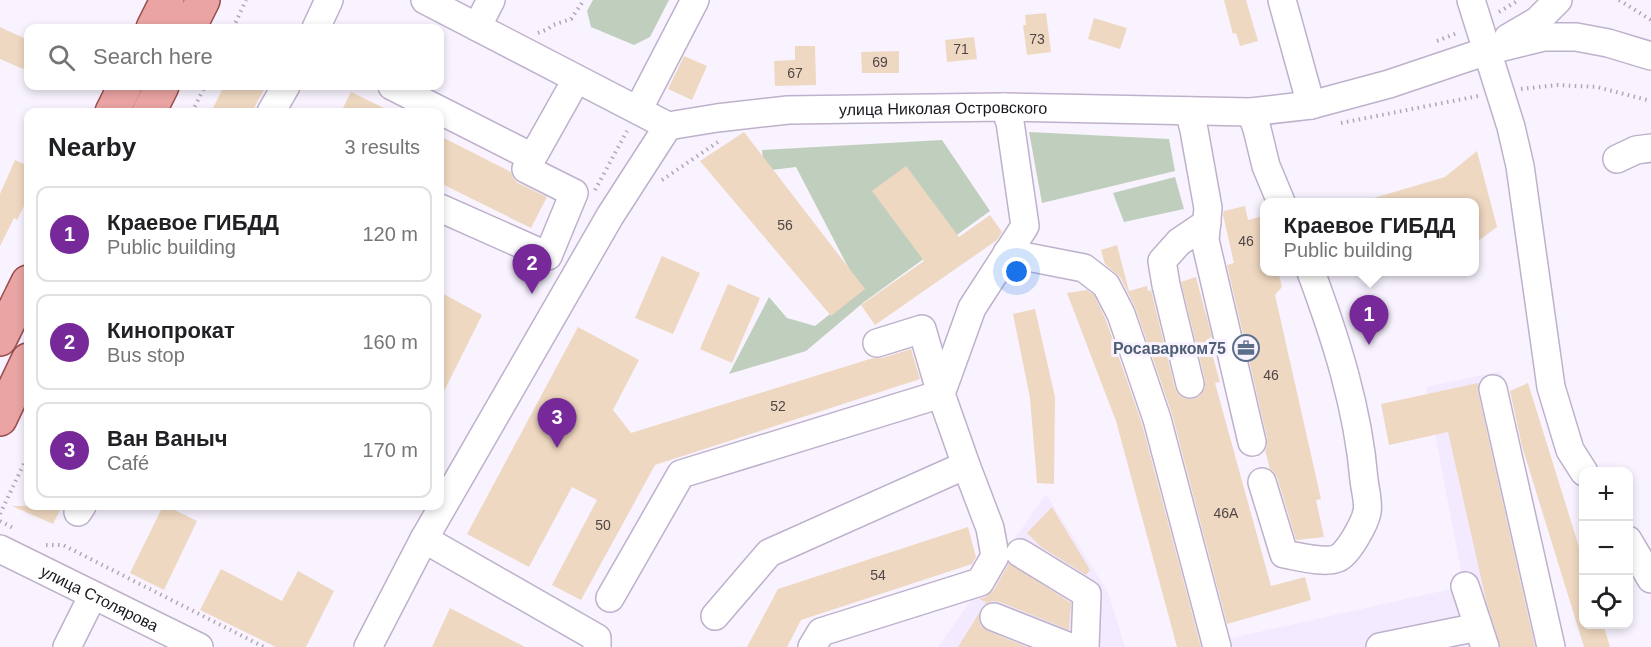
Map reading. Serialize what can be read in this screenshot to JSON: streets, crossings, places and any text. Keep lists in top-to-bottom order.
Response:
{
  "streets": {
    "street": ["улица Николая Островского", "улица Столярова"]
  },
  "places": {
    "office": ["Росаварком75"]
  },
  "house_numbers": [
    "73",
    "71",
    "69",
    "67",
    "56",
    "46",
    "46",
    "52",
    "46А",
    "50",
    "54"
  ],
  "page": {
    "search": "Search here",
    "heading": ["Nearby", "3 results"],
    "list": [
      {
        "mark": "1",
        "name": "Краевое ГИБДД",
        "note": "Public building",
        "value": "120 m"
      },
      {
        "mark": "2",
        "name": "Кинопрокат",
        "note": "Bus stop",
        "value": "160 m"
      },
      {
        "mark": "3",
        "name": "Ван Ваныч",
        "note": "Café",
        "value": "170 m"
      }
    ],
    "popup": ["Краевое ГИБДД", "Public building"],
    "pins": ["2", "1", "3"],
    "map_buttons": ["+", "−"]
  }
}
